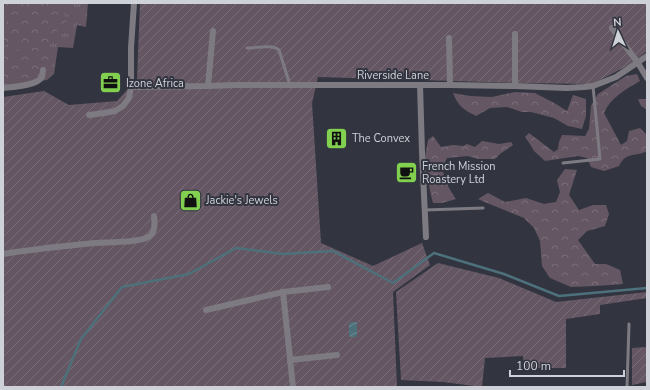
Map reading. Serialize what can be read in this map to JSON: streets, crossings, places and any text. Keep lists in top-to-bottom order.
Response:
{
  "streets": {
    "street": ["Riverside Lane"]
  },
  "places": {
    "office": ["Izone Africa"],
    "building": ["The Convex"],
    "cafe": ["French Mission Roastery Ltd"],
    "shop": ["Jackie's Jewels"]
  },
  "scale_bar": "100 m",
  "north": "top"
}
